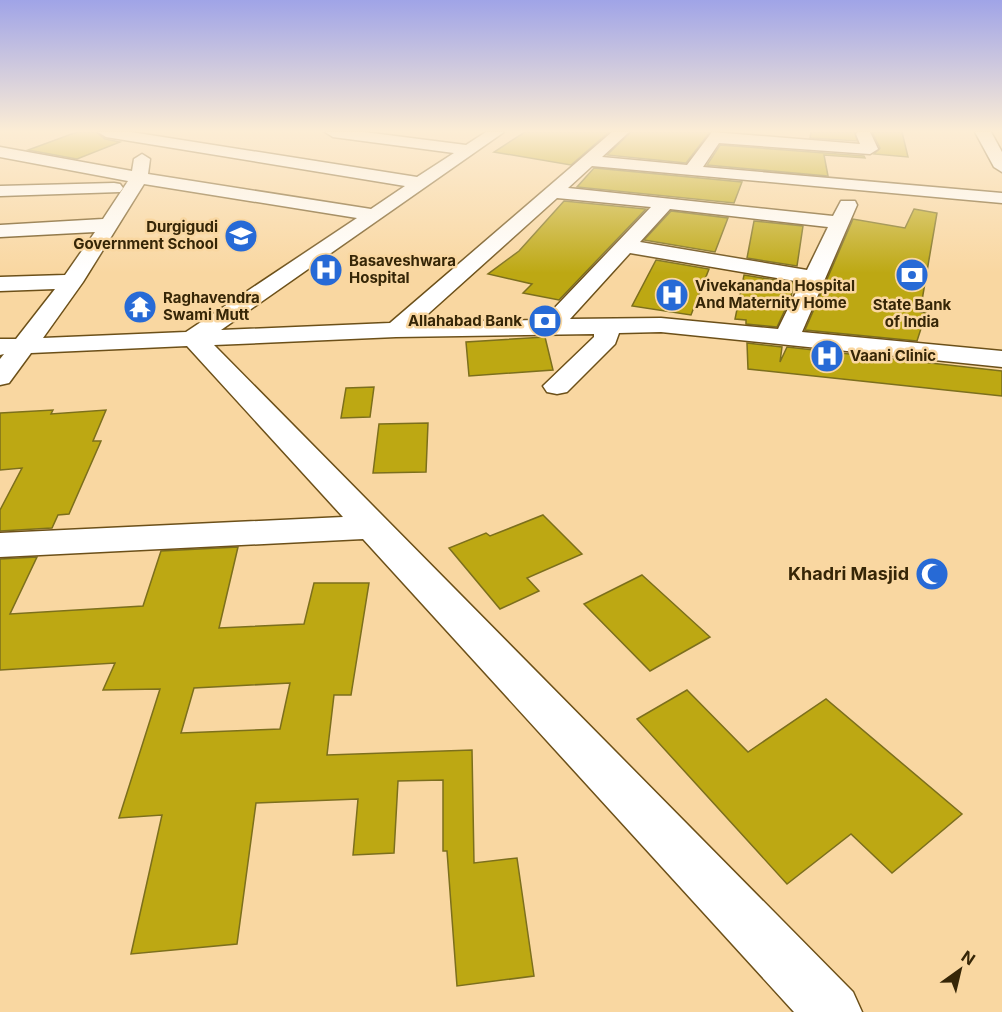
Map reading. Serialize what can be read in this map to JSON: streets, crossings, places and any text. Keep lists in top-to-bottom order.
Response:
{
  "places": {
    "school or university": ["Durgigudi Government School"],
    "hospital": ["Basaveshwara Hospital", "Vivekananda Hospital And Maternity Home", "Vaani Clinic"],
    "bank": ["State Bank of India", "Allahabad Bank"],
    "temple": ["Raghavendra Swami Mutt"],
    "mosque": ["Khadri Masjid"]
  },
  "north": "top right"
}
